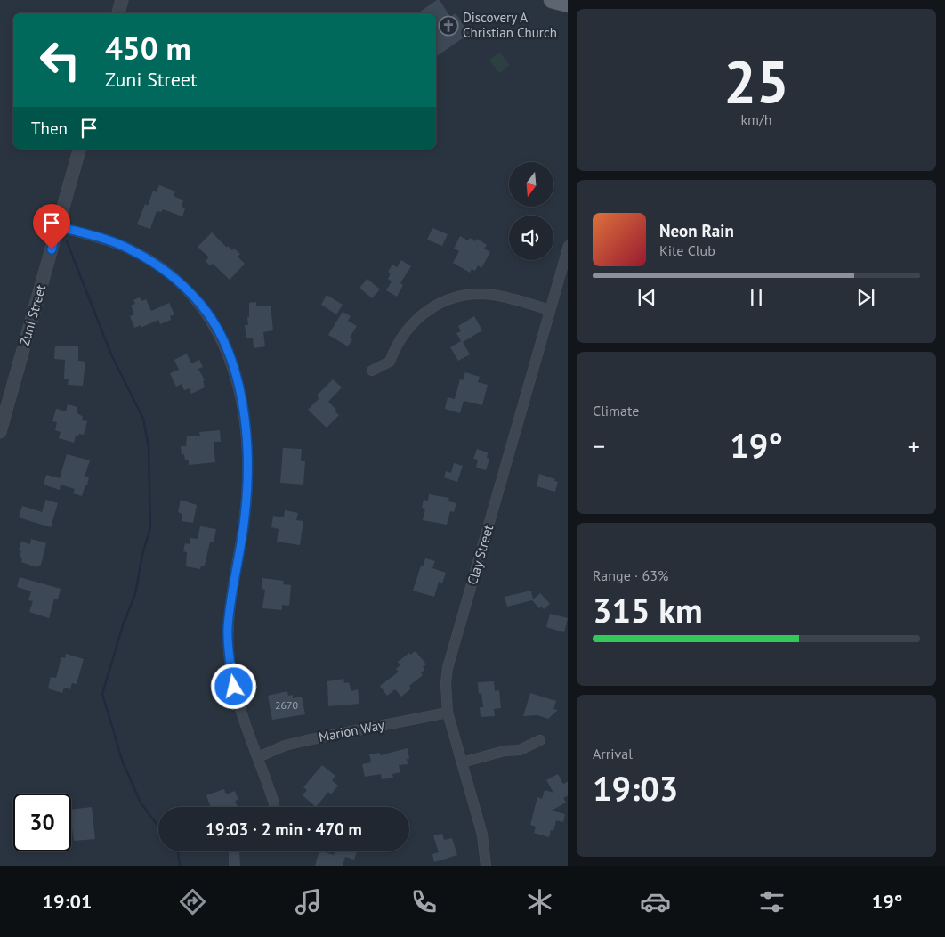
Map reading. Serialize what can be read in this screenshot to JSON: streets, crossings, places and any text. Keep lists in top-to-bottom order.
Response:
{
  "streets": {
    "street": ["Zuni Street", "Clay Street", "Marion Way"]
  },
  "crossings": [
    ["Clay Street", "Marion Way"]
  ],
  "places": {
    "church": ["Discovery A Christian Church"]
  },
  "house_numbers": ["2670"],
  "north": "bottom",
  "page": {
    "tile": [
      ["25", "km/h"],
      "Climate",
      ["Range · 63%", "315 km"],
      ["Arrival", "19:03"]
    ],
    "turn": ["450 m", "Zuni Street"],
    "then": "Then",
    "song": ["Neon Rain", "Kite Club"],
    "heat": ["−", "19°", "+"],
    "limit": "30",
    "trip": "19:03 · 2 min · 470 m",
    "tabs": ["19:01", "19°"]
  }
}
